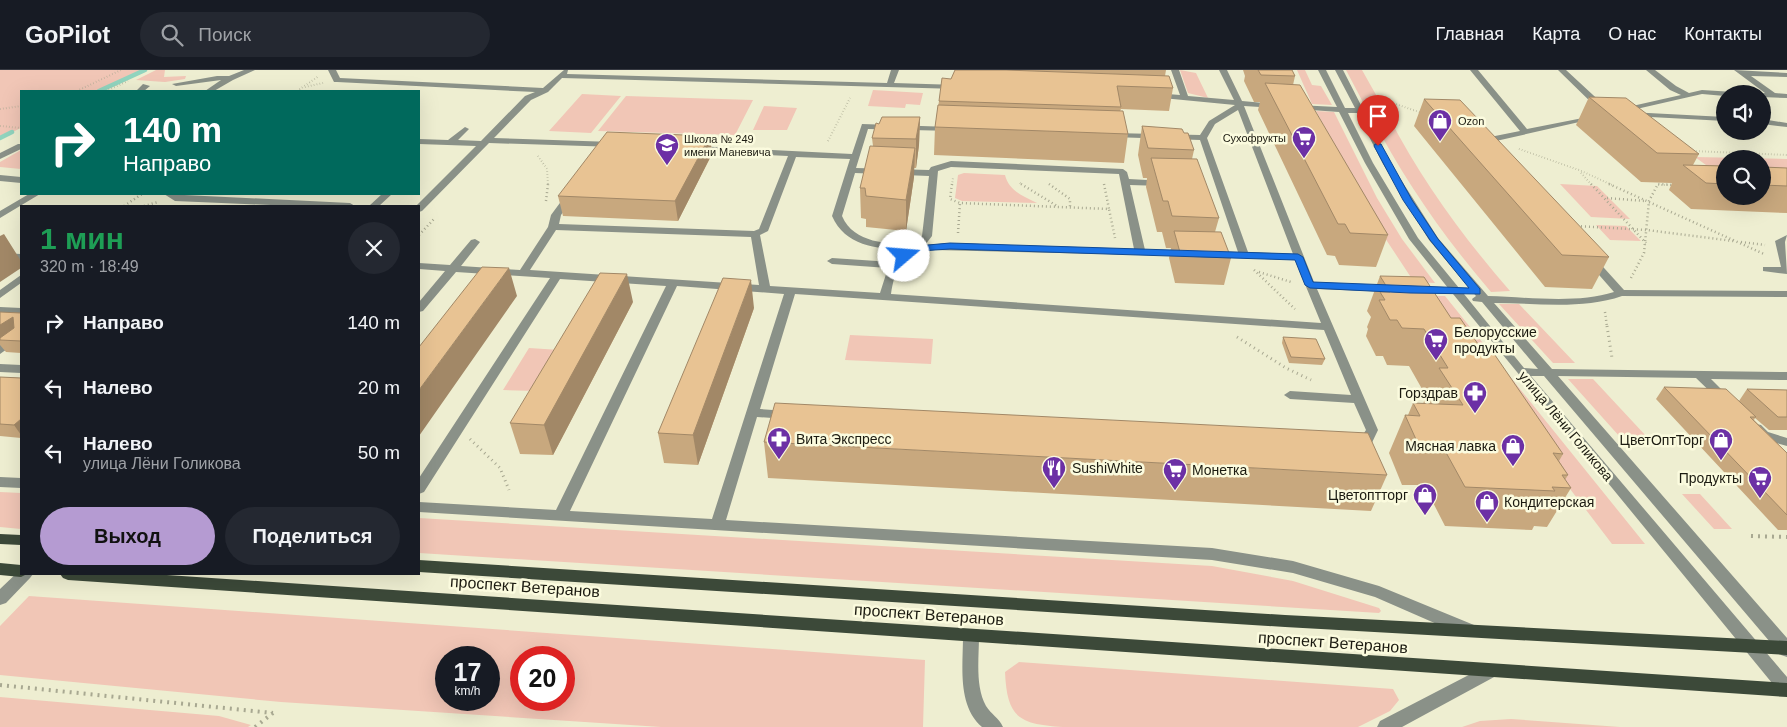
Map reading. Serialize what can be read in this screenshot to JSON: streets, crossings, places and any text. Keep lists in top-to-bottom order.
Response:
{
  "streets": {
    "main road": ["проспект Ветеранов"],
    "street": ["улица Лёни Голикова"]
  },
  "crossings": [
    ["улица Лёни Голикова", "проспект Ветеранов"]
  ],
  "places": {
    "shop": [
      "Ozon",
      "ЦветОптТорг",
      "Мясная лавка",
      "Цветоптторг",
      "Кондитерская"
    ],
    "supermarket": [
      "Сухофрукты",
      "Белорусские продукты",
      "Монетка",
      "Продукты"
    ],
    "school or university": ["Школа № 249 имени Маневича"],
    "pharmacy": ["Горздрав", "Вита Экспресс"],
    "restaurant": ["SushiWhite"]
  },
  "page": {
    "header": "GoPilot",
    "search": "Поиск",
    "nav": [
      "Главная",
      "Карта",
      "О нас",
      "Контакты"
    ],
    "turn": ["140 m", "Направо"],
    "heading": ["1 мин", "320 m · 18:49"],
    "list": [
      {
        "name": "Направо",
        "value": "140 m"
      },
      {
        "name": "Налево",
        "value": "20 m"
      },
      {
        "name": "Налево",
        "note": "улица Лёни Голикова",
        "value": "50 m"
      }
    ],
    "buttons": ["Выход", "Поделиться"],
    "speed": "17 km/h",
    "limit": "20"
  }
}
